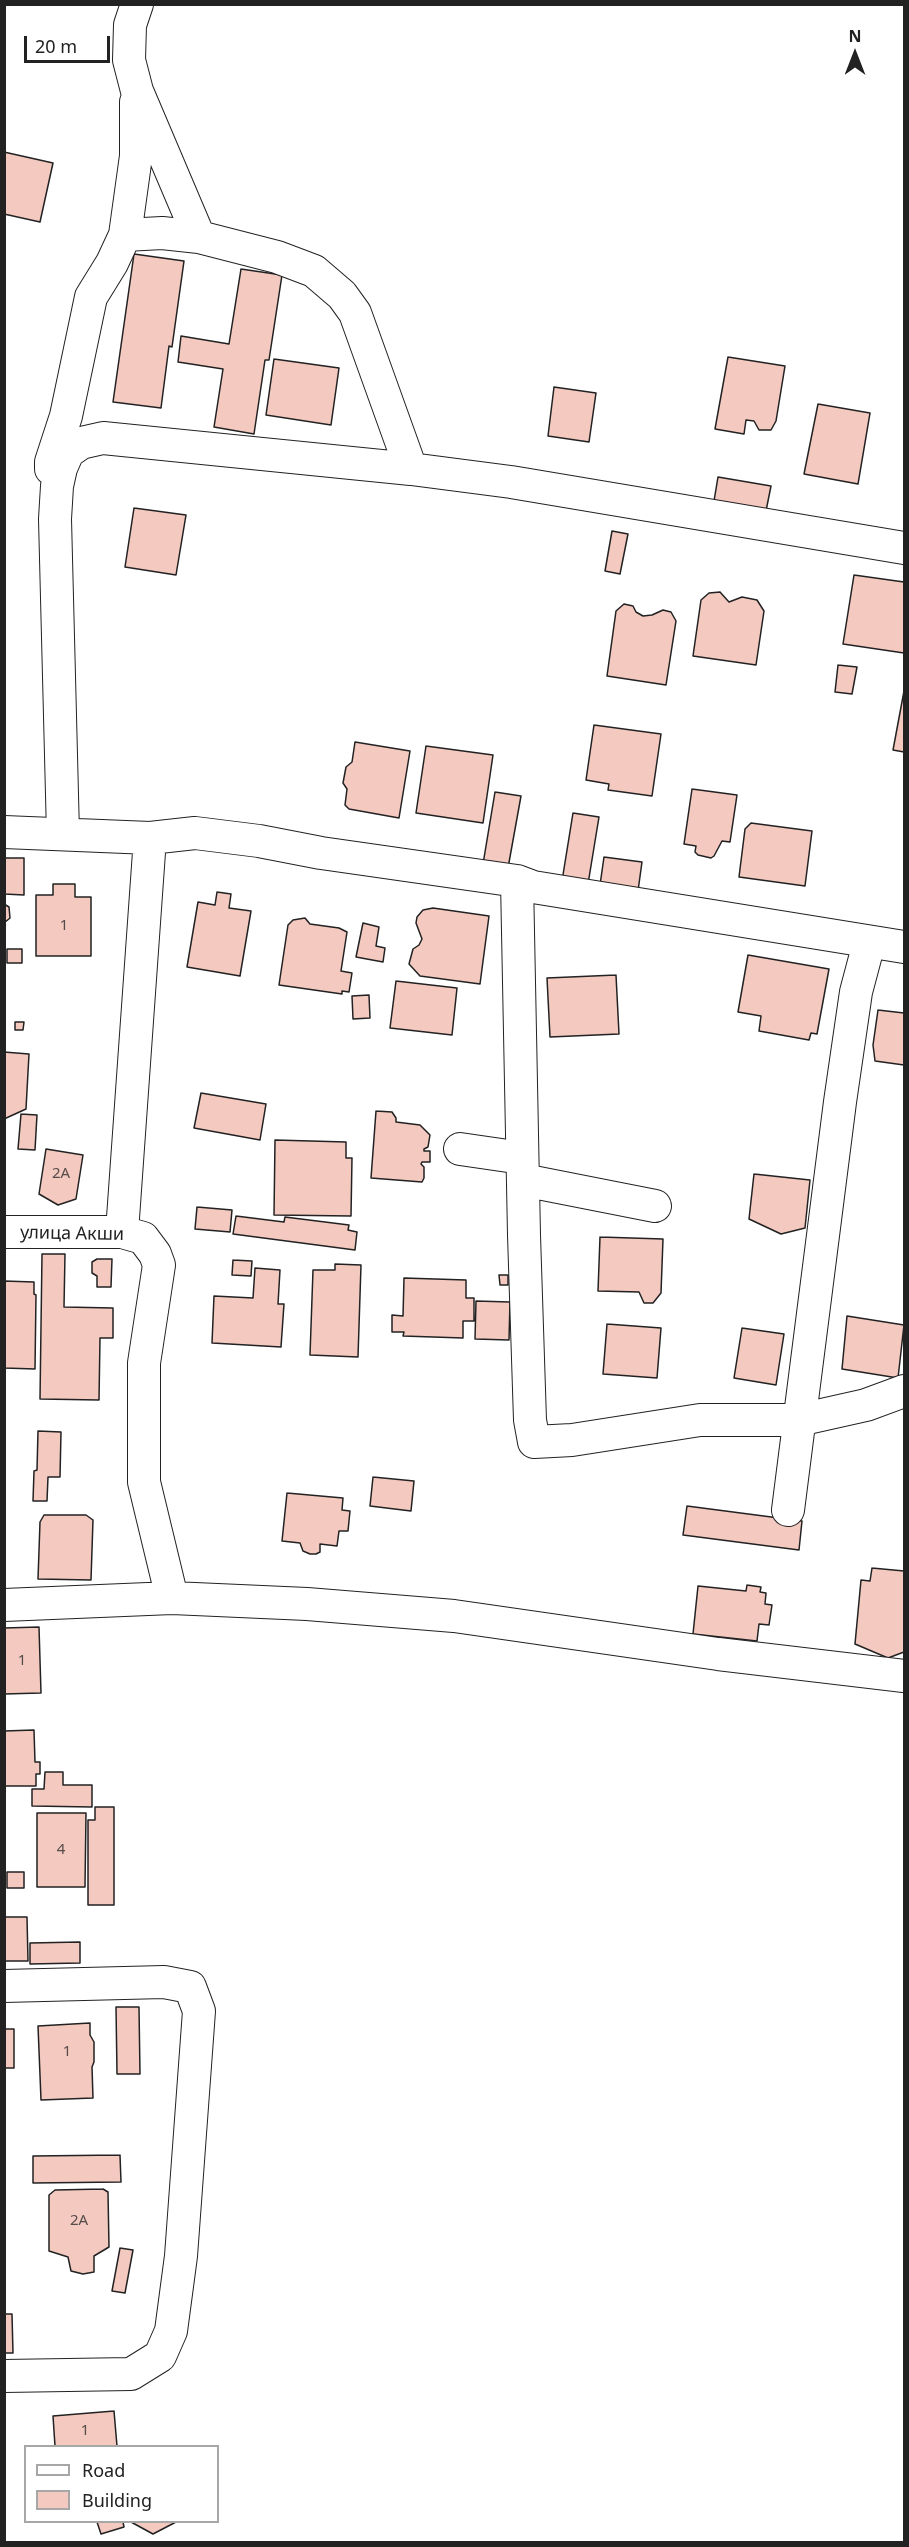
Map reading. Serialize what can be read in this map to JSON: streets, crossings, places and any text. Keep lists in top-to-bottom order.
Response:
{
  "streets": {
    "street": ["улица Акши"]
  },
  "house_numbers": [
    "1",
    "2А",
    "1",
    "4",
    "1",
    "2А",
    "1"
  ],
  "legend": ["Road", "Building"],
  "scale_bar": "20 m",
  "north": "top"
}
